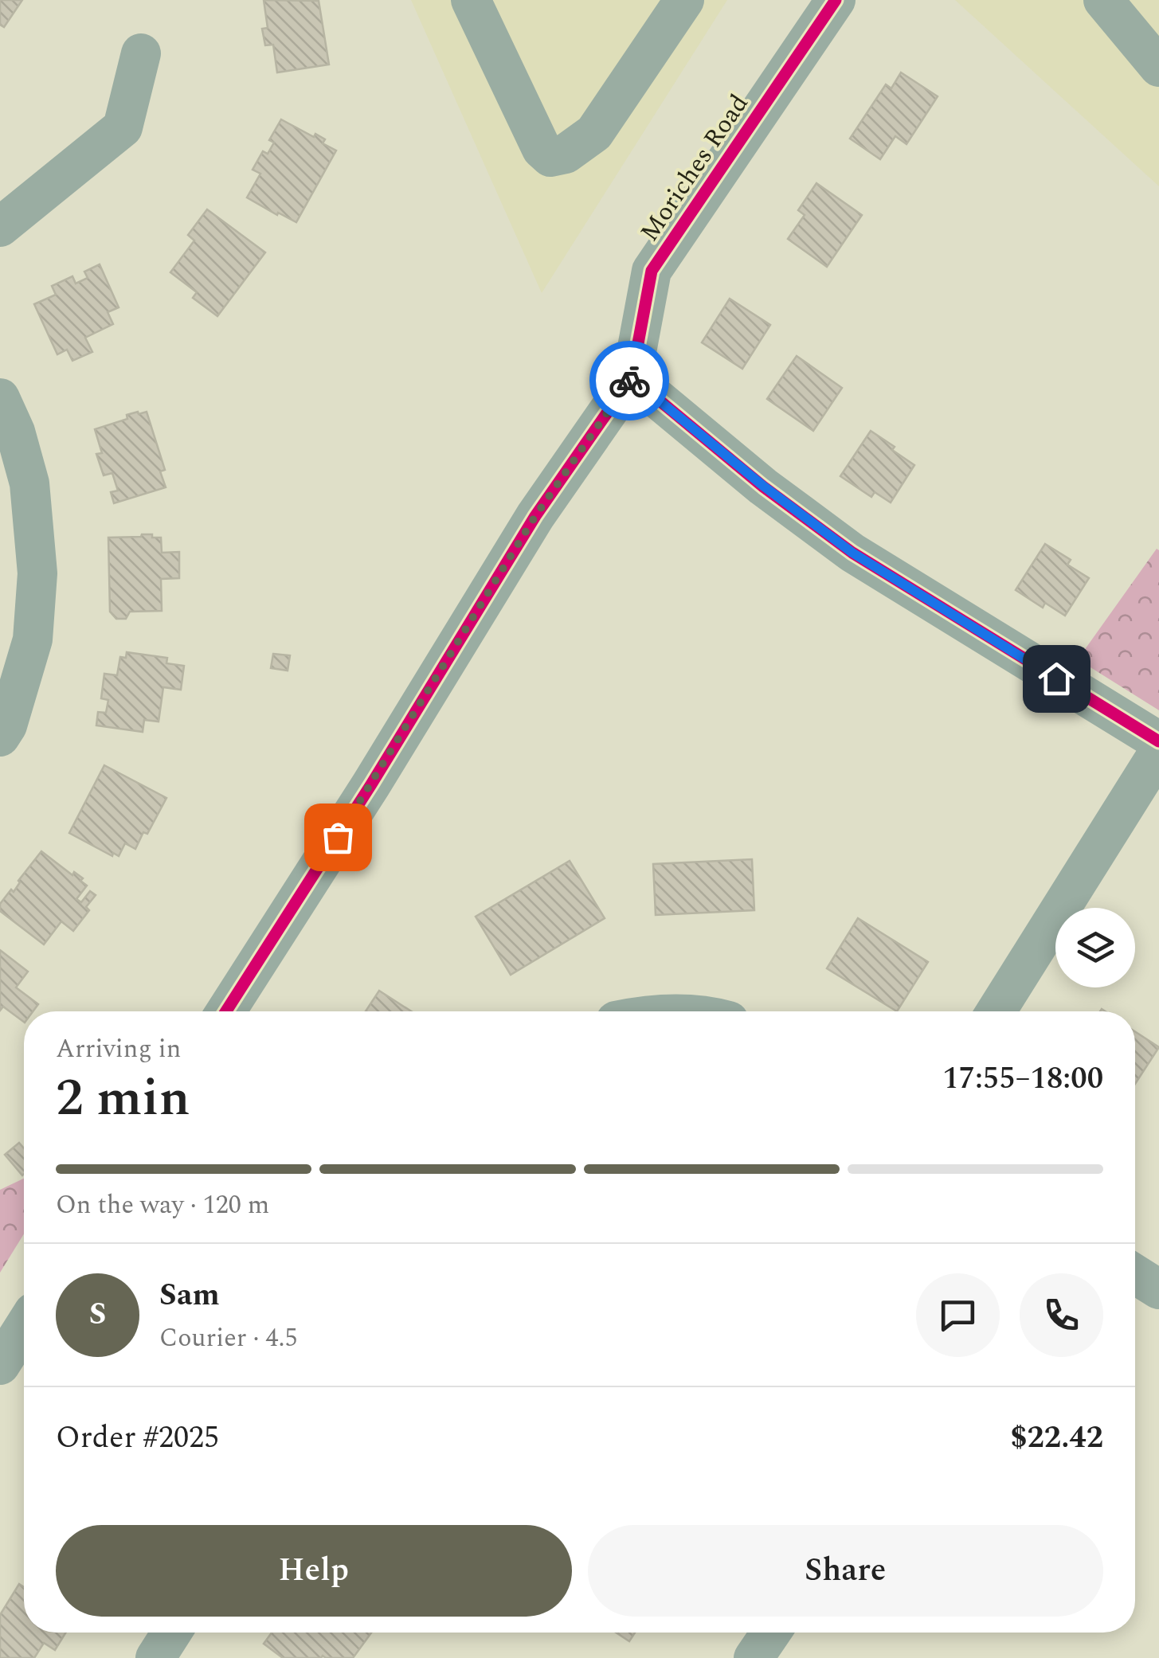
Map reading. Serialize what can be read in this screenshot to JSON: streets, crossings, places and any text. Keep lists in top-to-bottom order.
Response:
{
  "streets": {
    "street": ["Moriches Road"]
  },
  "page": {
    "heading": ["2 min", "Arriving in", "17:55–18:00"],
    "panel": [
      "Sam",
      "Courier · 4.5",
      "Order #2025",
      "$22.42"
    ],
    "bar": "On the way · 120 m",
    "round": "S",
    "buttons": ["Help", "Share"]
  }
}
